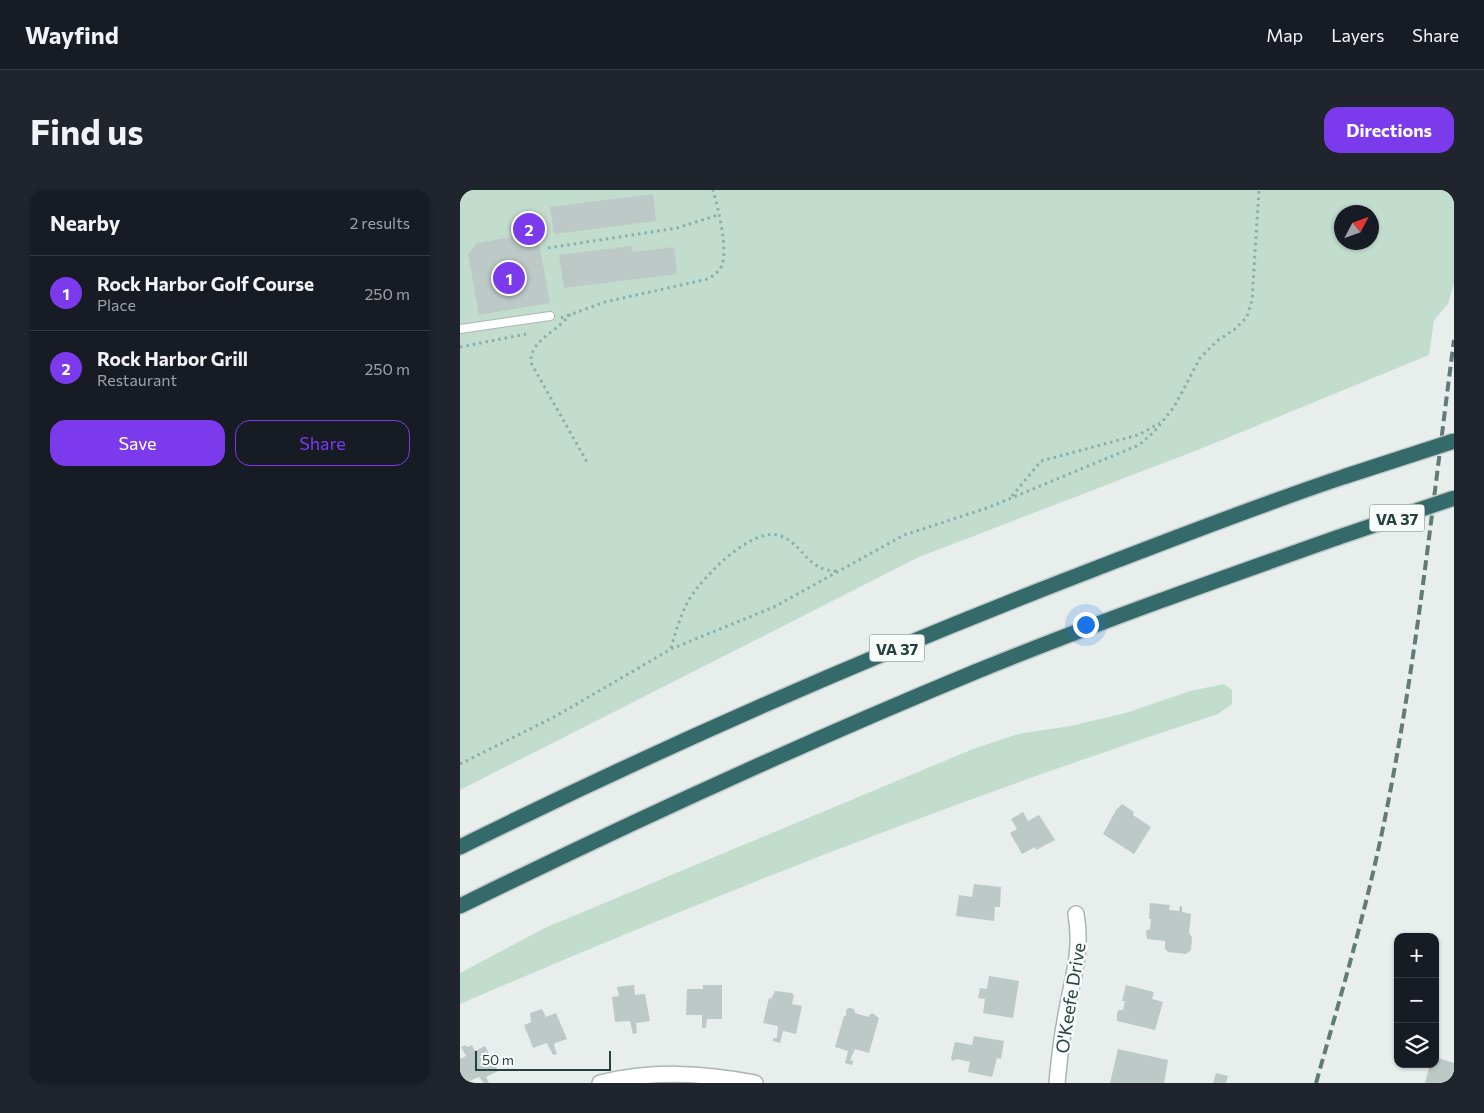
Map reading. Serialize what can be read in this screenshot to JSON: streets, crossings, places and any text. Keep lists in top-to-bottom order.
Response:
{
  "streets": {
    "highway": ["VA 37"],
    "street": ["O'Keefe Drive"]
  },
  "scale_bar": "50 m",
  "north": "top right",
  "page": {
    "header": "Wayfind",
    "nav": ["Map", "Layers", "Share"],
    "buttons": [
      "Directions",
      ["Save", "Share"]
    ],
    "title": "Find us",
    "heading": ["Nearby", "2 results"],
    "pins": ["2", "1"],
    "list": [
      {
        "mark": "1",
        "name": "Rock Harbor Golf Course",
        "note": "Place",
        "value": "250 m"
      },
      {
        "mark": "2",
        "name": "Rock Harbor Grill",
        "note": "Restaurant",
        "value": "250 m"
      }
    ],
    "map_buttons": ["+", "−"],
    "scale": "50 m"
  }
}
